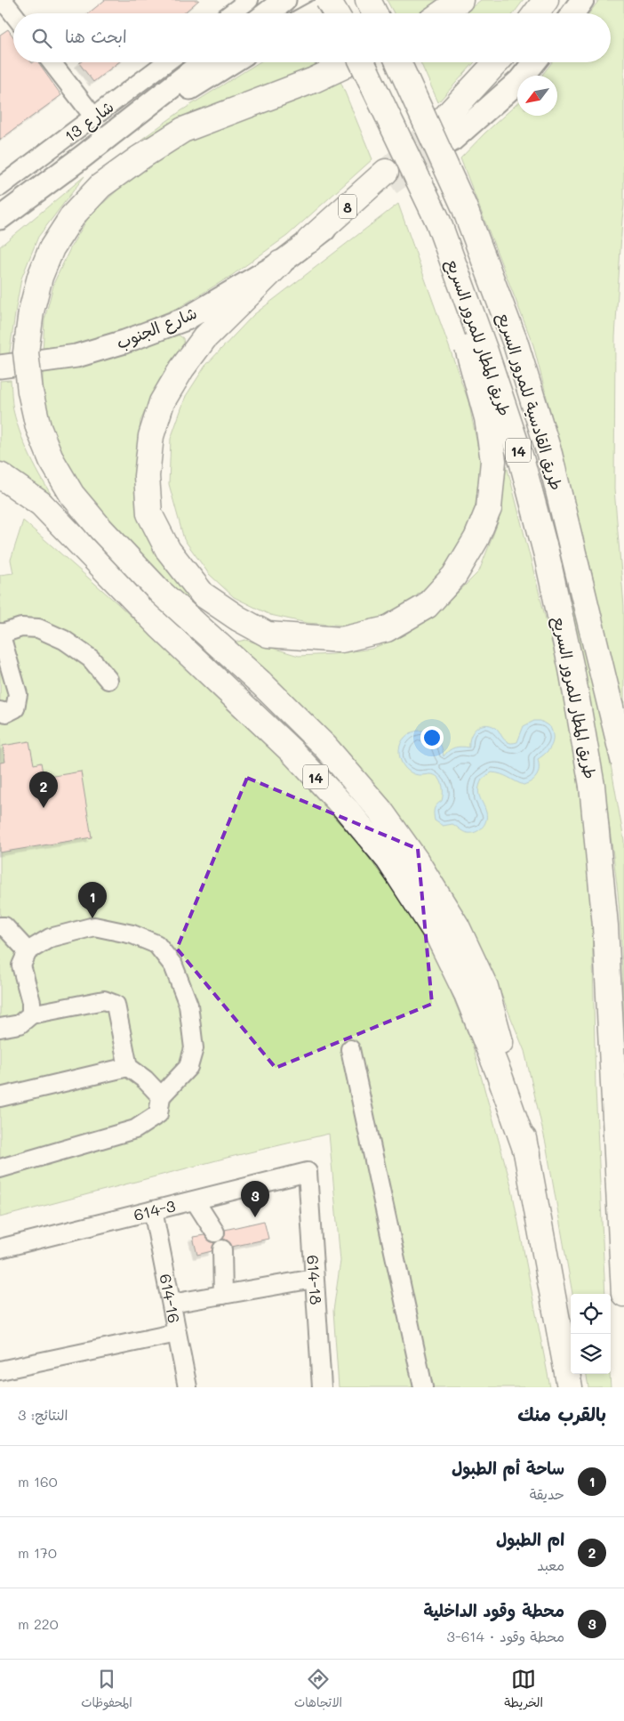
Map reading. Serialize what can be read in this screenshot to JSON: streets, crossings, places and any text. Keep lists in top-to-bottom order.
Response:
{
  "streets": {
    "highway": [
      "8",
      "طريق المطار للمرور السريع",
      "طريق القادسية للمرور السريع",
      "14"
    ],
    "main road": ["شارع الجنوب"],
    "street": [
      "شارع 13",
      "614-3",
      "614-18",
      "614-16"
    ]
  },
  "crossings": [
    ["8", "شارع الجنوب"],
    ["614-3", "614-18"],
    ["614-3", "614-16"]
  ],
  "north": "bottom left",
  "page": {
    "search": "ابحث هنا",
    "pins": ["2", "1", "3"],
    "heading": ["بالقرب منك", "النتائج: 3"],
    "list": [
      {
        "mark": "1",
        "name": "ساحة أم الطبول",
        "note": "حديقة",
        "value": "160 m"
      },
      {
        "mark": "2",
        "name": "ام الطبول",
        "note": "معبد",
        "value": "170 m"
      },
      {
        "mark": "3",
        "name": "محطة وقود الداخلية",
        "note": "محطة وقود · 614-3",
        "value": "220 m"
      }
    ],
    "nav": ["الخريطة", "الاتجاهات", "المحفوظات"]
  }
}
